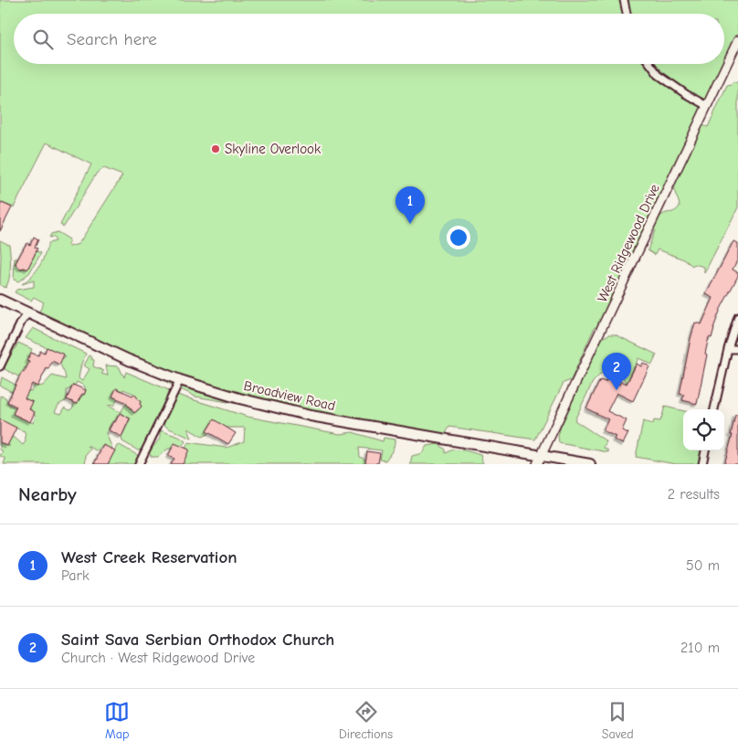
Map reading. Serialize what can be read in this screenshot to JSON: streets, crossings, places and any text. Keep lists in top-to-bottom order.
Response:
{
  "streets": {
    "main road": ["Broadview Road"],
    "street": ["West Ridgewood Drive"]
  },
  "crossings": [
    ["West Ridgewood Drive", "Broadview Road"]
  ],
  "places": ["Skyline Overlook"],
  "page": {
    "search": "Search here",
    "pins": ["1", "2"],
    "heading": ["Nearby", "2 results"],
    "list": [
      {
        "mark": "1",
        "name": "West Creek Reservation",
        "note": "Park",
        "value": "50 m"
      },
      {
        "mark": "2",
        "name": "Saint Sava Serbian Orthodox Church",
        "note": "Church · West Ridgewood Drive",
        "value": "210 m"
      }
    ],
    "nav": ["Map", "Directions", "Saved"]
  }
}
